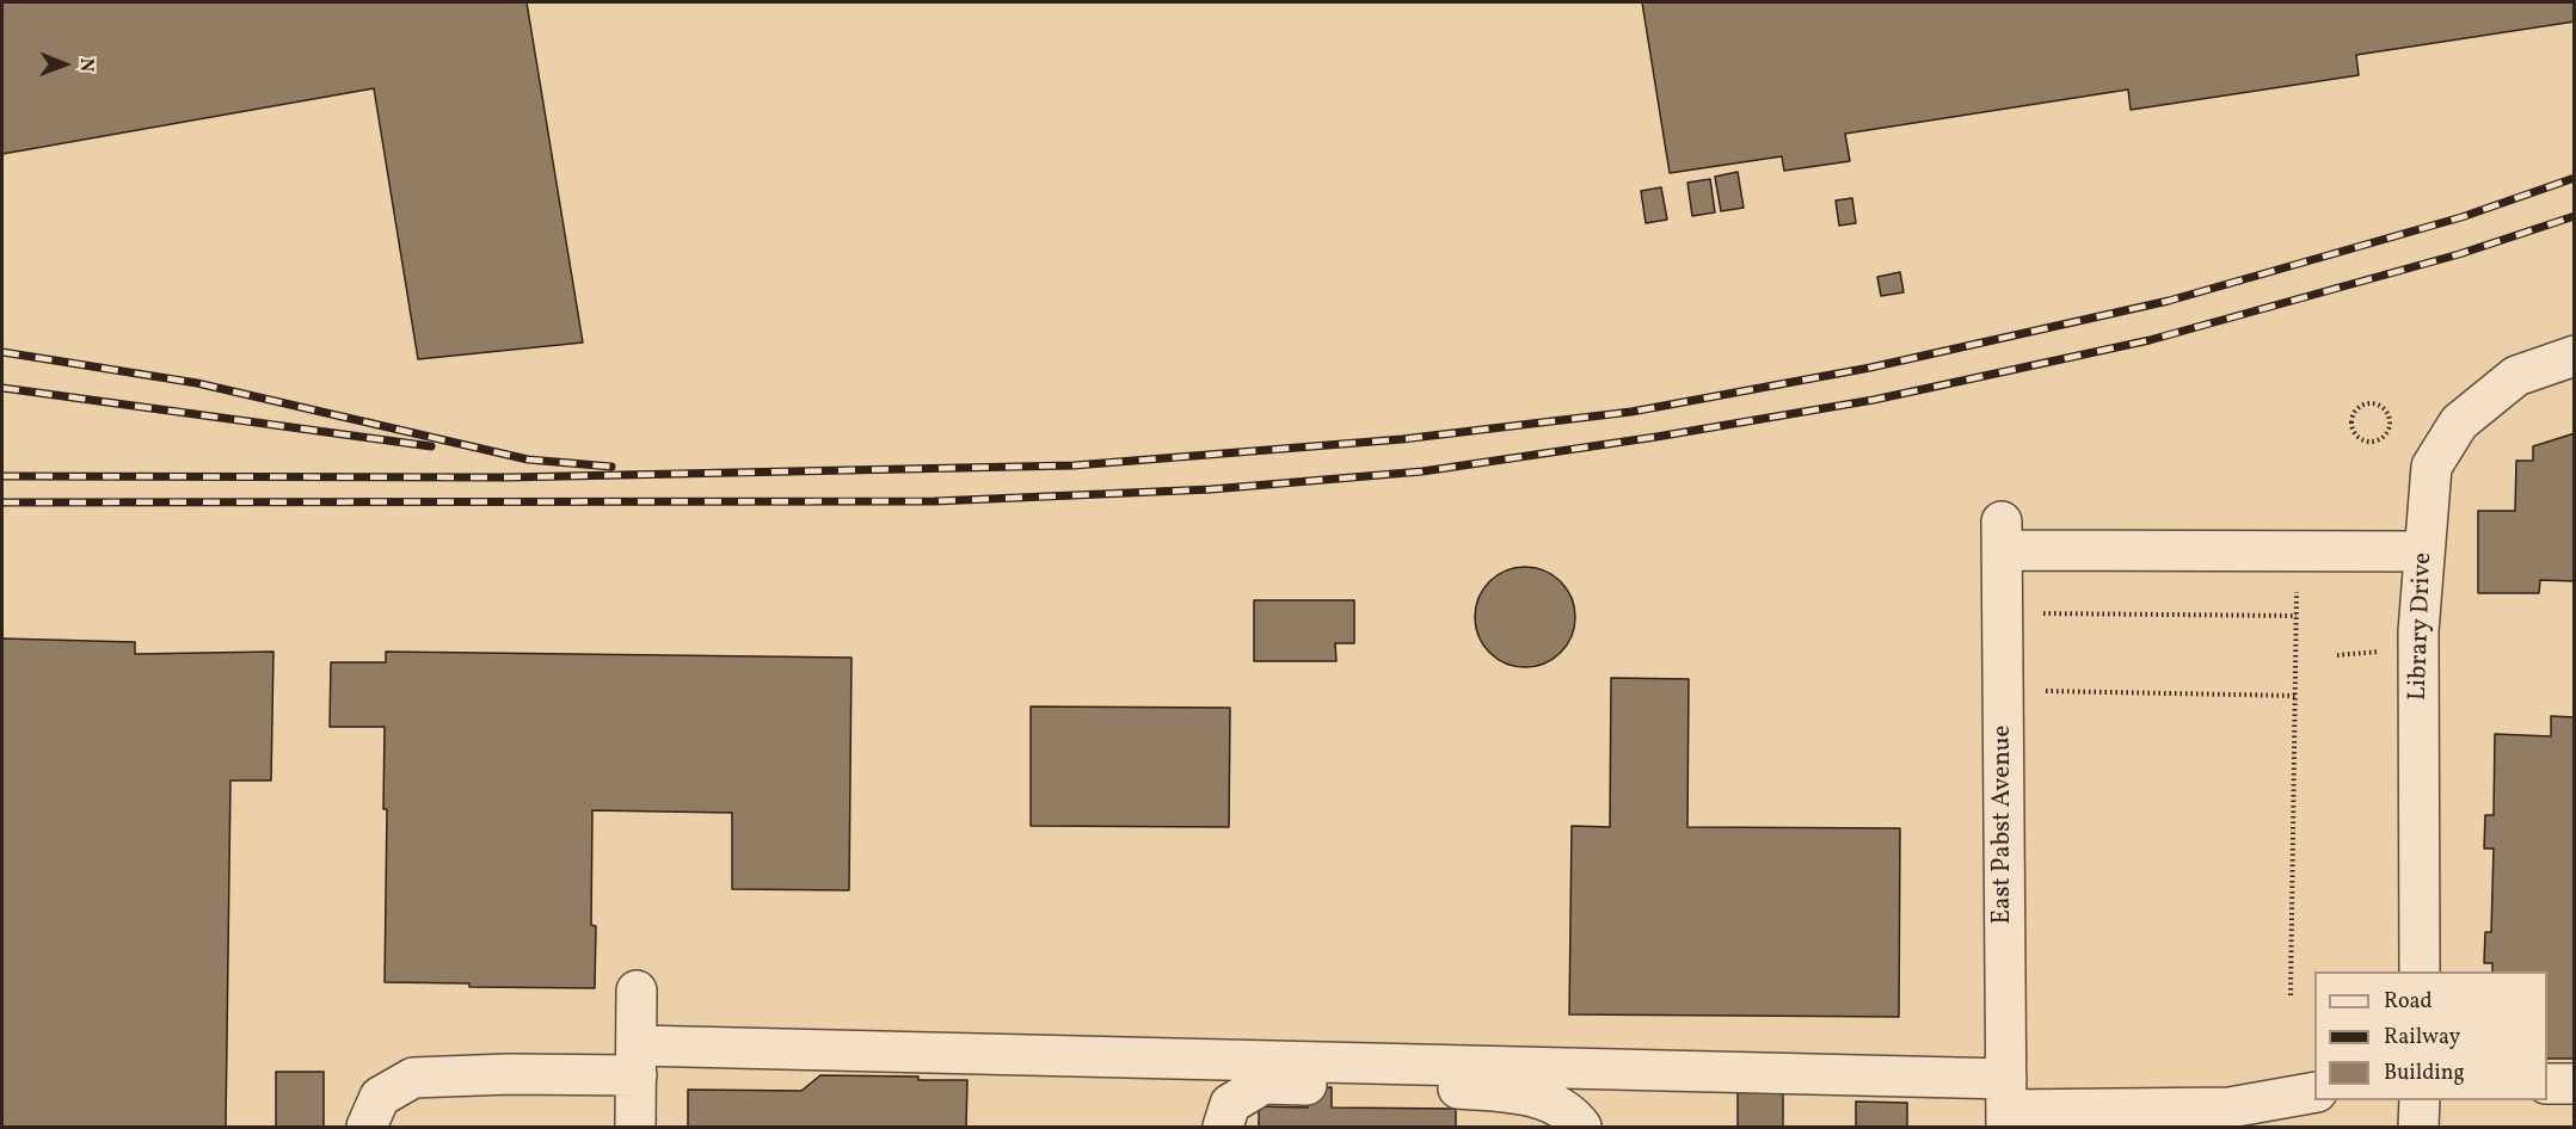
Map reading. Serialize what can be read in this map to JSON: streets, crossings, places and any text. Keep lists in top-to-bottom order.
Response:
{
  "streets": {
    "street": ["Library Drive", "East Pabst Avenue"]
  },
  "legend": ["Road", "Railway", "Building"],
  "north": "right"
}
